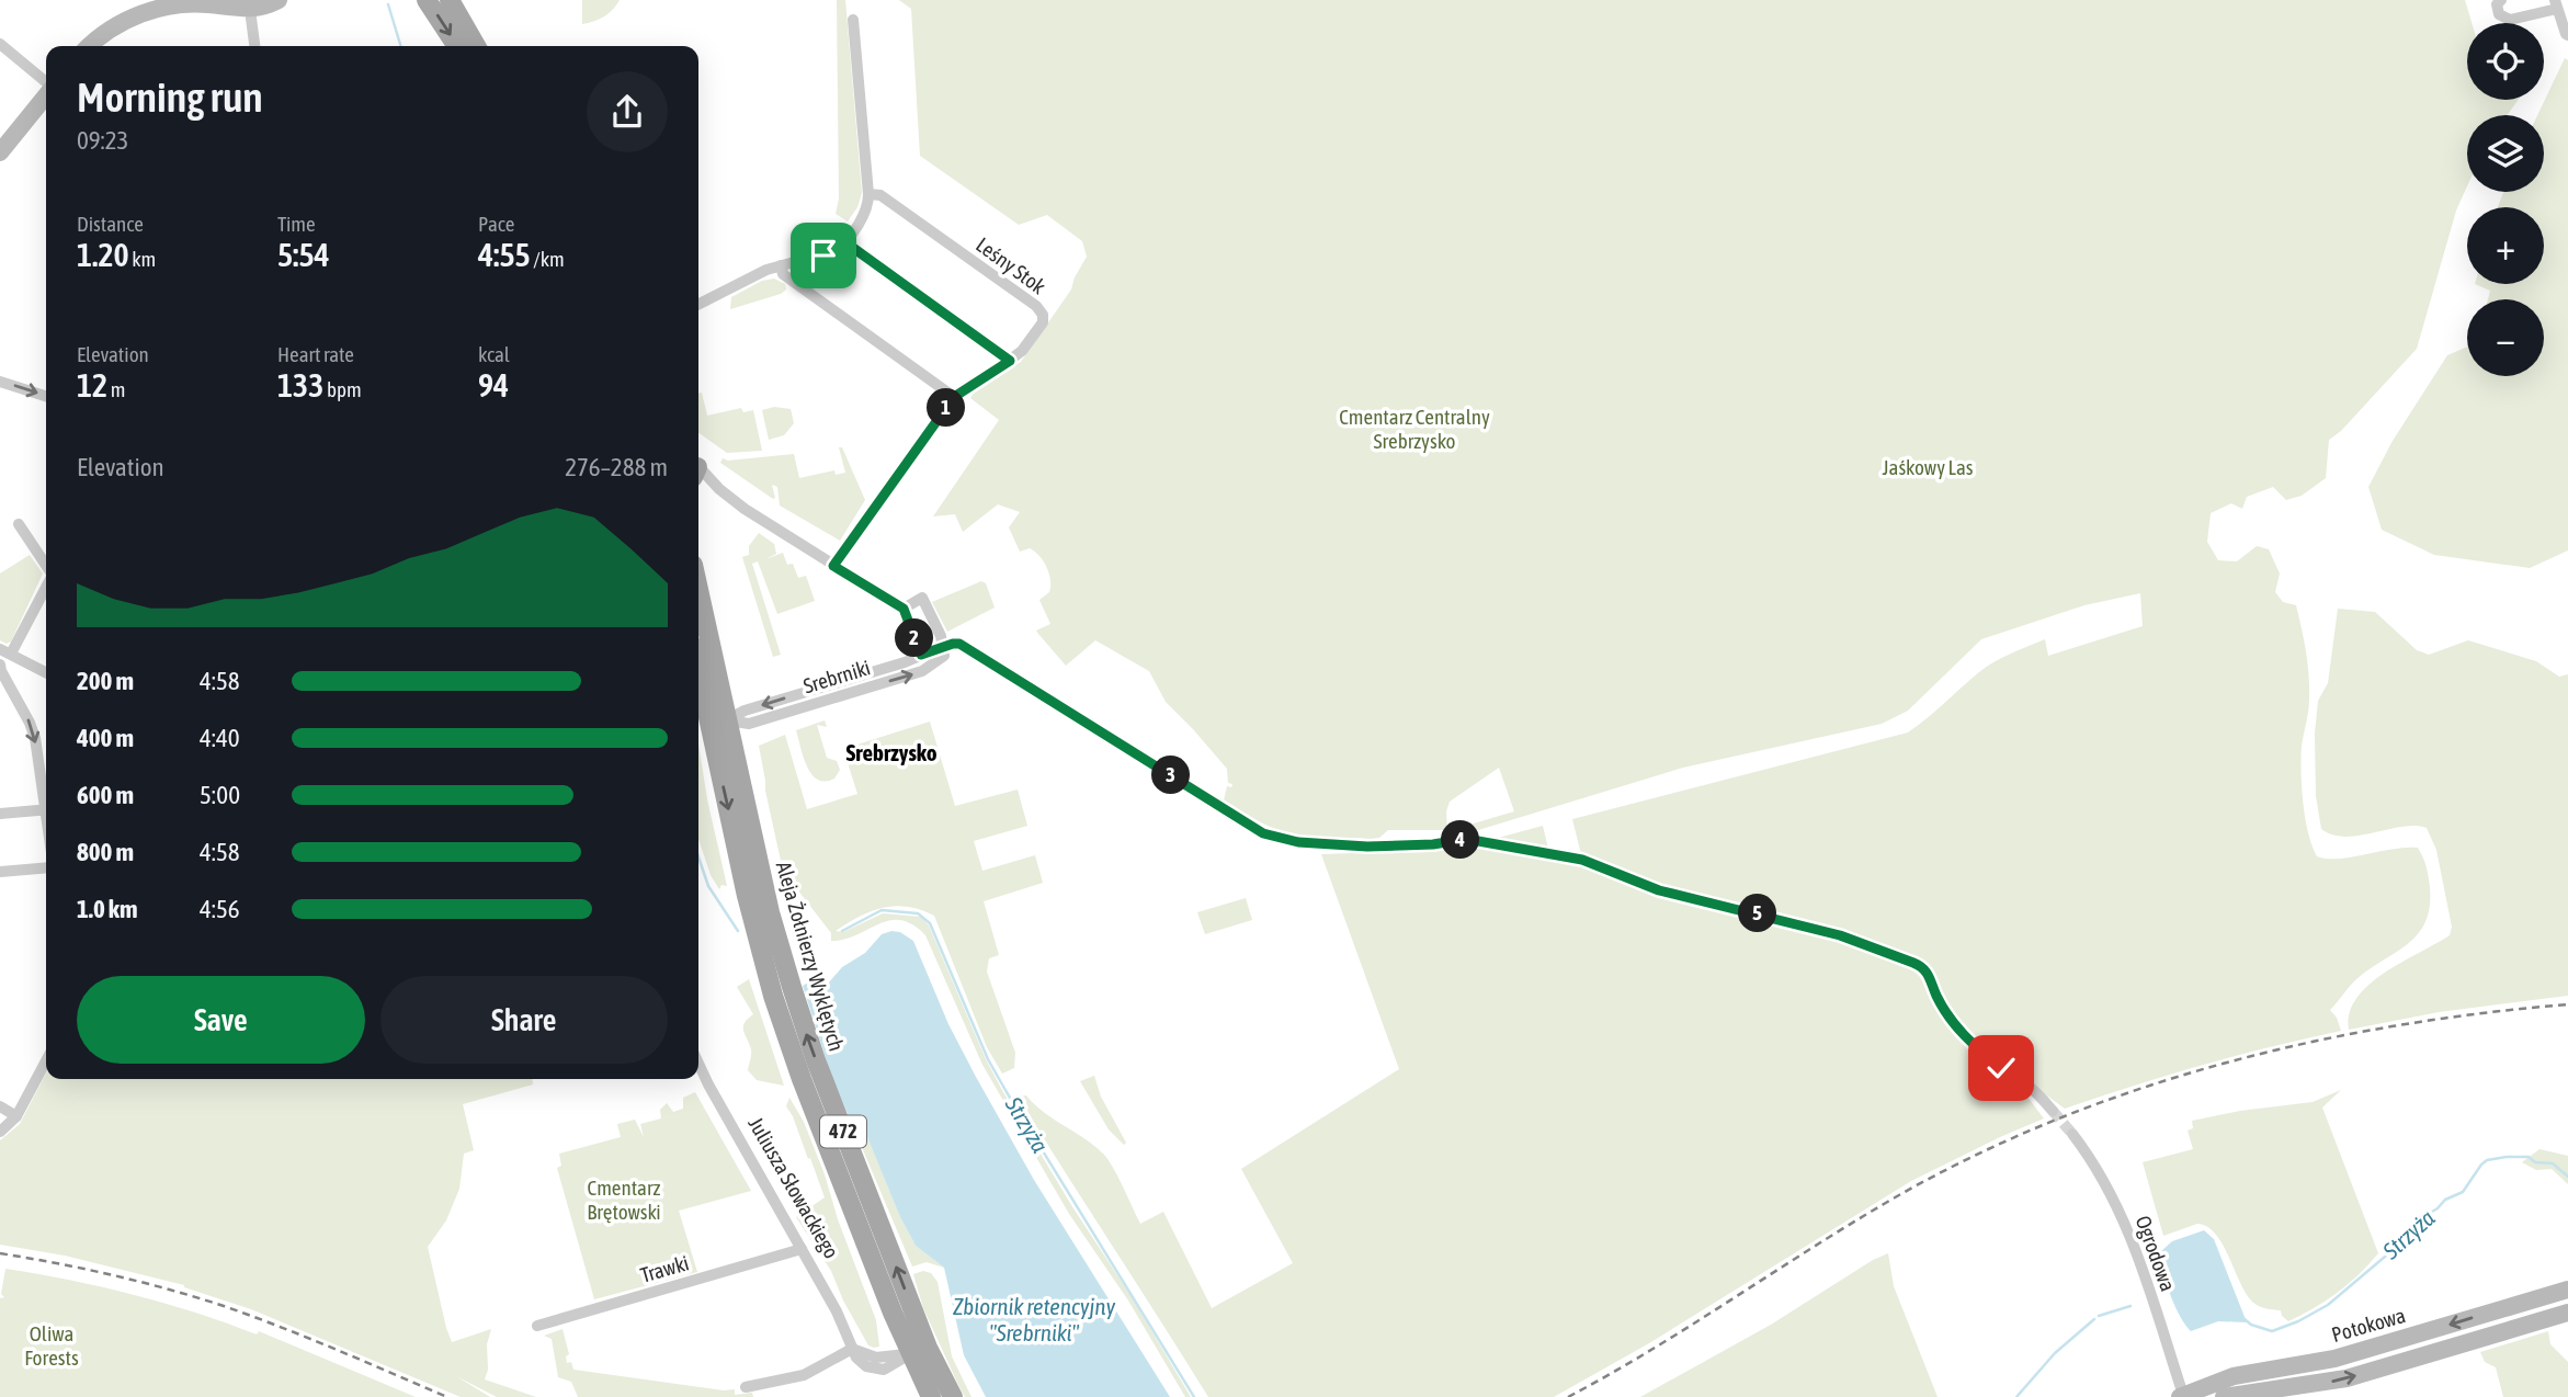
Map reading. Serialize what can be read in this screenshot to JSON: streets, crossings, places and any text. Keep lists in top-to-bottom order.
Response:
{
  "streets": {
    "main road": ["Aleja Żołnierzy Wyklętych", "472", "Potokowa"],
    "street": [
      "Leśny Stok",
      "Srebrniki",
      "Juliusza Słowackiego",
      "Ogrodowa",
      "Trawki"
    ]
  },
  "crossings": [
    ["Srebrniki", "Aleja Żołnierzy Wyklętych"],
    ["Aleja Żołnierzy Wyklętych", "472"],
    ["Juliusza Słowackiego", "Trawki"],
    ["Ogrodowa", "Potokowa"]
  ],
  "districts": ["Srebrzysko"],
  "water": ["Strzyża", "Zbiornik retencyjny \"Srebrniki\""],
  "parks": [
    "Cmentarz Centralny Srebrzysko",
    "Jaśkowy Las",
    "Cmentarz Brętowski",
    "Oliwa Forests"
  ],
  "page": {
    "map_buttons": ["+", "−"],
    "heading": ["Morning run", "09:23"],
    "stats": [
      ["Distance", "1.20 km"],
      ["Time", "5:54"],
      ["Pace", "4:55 /km"],
      ["Elevation", "12 m"],
      ["Heart rate", "133 bpm"],
      ["kcal", "94"]
    ],
    "pins": [
      "1",
      "2",
      "3",
      "4",
      "5"
    ],
    "chart": ["Elevation", "276–288 m"],
    "list": [
      {
        "name": "200 m",
        "note": "4:58"
      },
      {
        "name": "400 m",
        "note": "4:40"
      },
      {
        "name": "600 m",
        "note": "5:00"
      },
      {
        "name": "800 m",
        "note": "4:58"
      },
      {
        "name": "1.0 km",
        "note": "4:56"
      }
    ],
    "buttons": ["Save", "Share"]
  }
}
